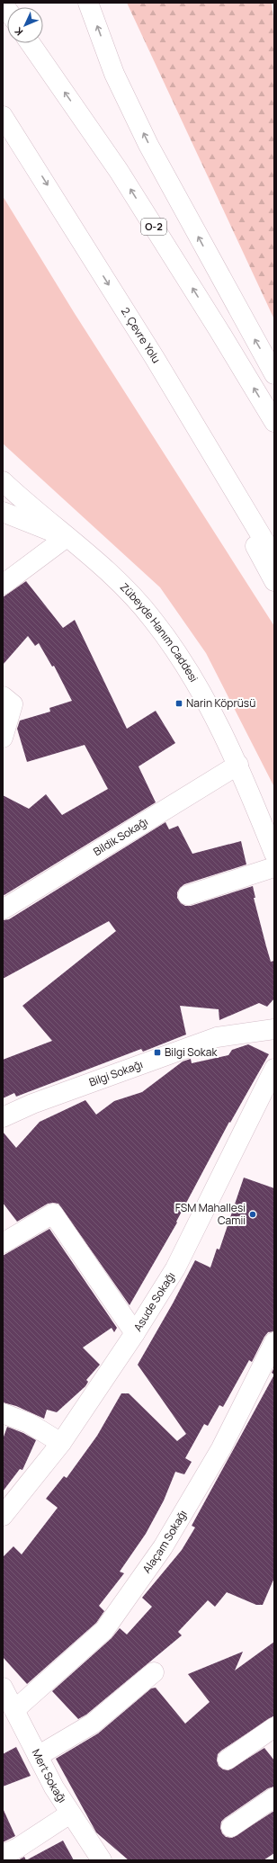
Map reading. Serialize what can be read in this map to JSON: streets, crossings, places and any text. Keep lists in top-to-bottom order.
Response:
{
  "streets": {
    "main road": [
      "O-2",
      "2. Çevre Yolu",
      "Zübeyde Hanım Caddesi",
      "Bildik Sokağı",
      "Bilgi Sokağı",
      "Asude Sokağı",
      "Alaçam Sokağı",
      "Mert Sokağı"
    ]
  },
  "crossings": [
    ["Zübeyde Hanım Caddesi", "Bildik Sokağı"],
    ["Alaçam Sokağı", "Mert Sokağı"]
  ],
  "places": {
    "transit": ["Narin Köprüsü", "Bilgi Sokak"],
    "other": ["FSM Mahallesi Camii"]
  },
  "north": "bottom left"
}
